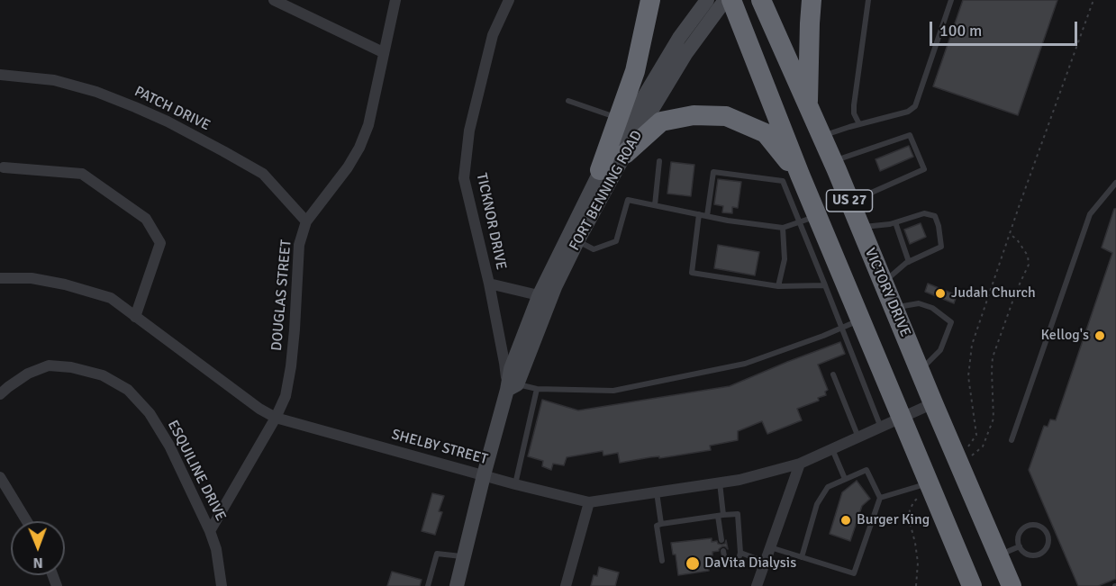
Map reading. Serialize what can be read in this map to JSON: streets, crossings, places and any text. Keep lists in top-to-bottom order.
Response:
{
  "streets": {
    "highway": ["US 27", "VICTORY DRIVE"],
    "street": [
      "PATCH DRIVE",
      "FORT BENNING ROAD",
      "TICKNOR DRIVE",
      "DOUGLAS STREET",
      "SHELBY STREET",
      "ESQUILINE DRIVE"
    ]
  },
  "crossings": [
    ["PATCH DRIVE", "DOUGLAS STREET"],
    ["FORT BENNING ROAD", "TICKNOR DRIVE"],
    ["FORT BENNING ROAD", "SHELBY STREET"],
    ["US 27", "SHELBY STREET"],
    ["VICTORY DRIVE", "SHELBY STREET"],
    ["DOUGLAS STREET", "SHELBY STREET"],
    ["DOUGLAS STREET", "ESQUILINE DRIVE"]
  ],
  "places": [
    "Judah Church",
    "Kellog's",
    "Burger King",
    "DaVita Dialysis"
  ],
  "scale_bar": "100 m",
  "north": "bottom"
}
